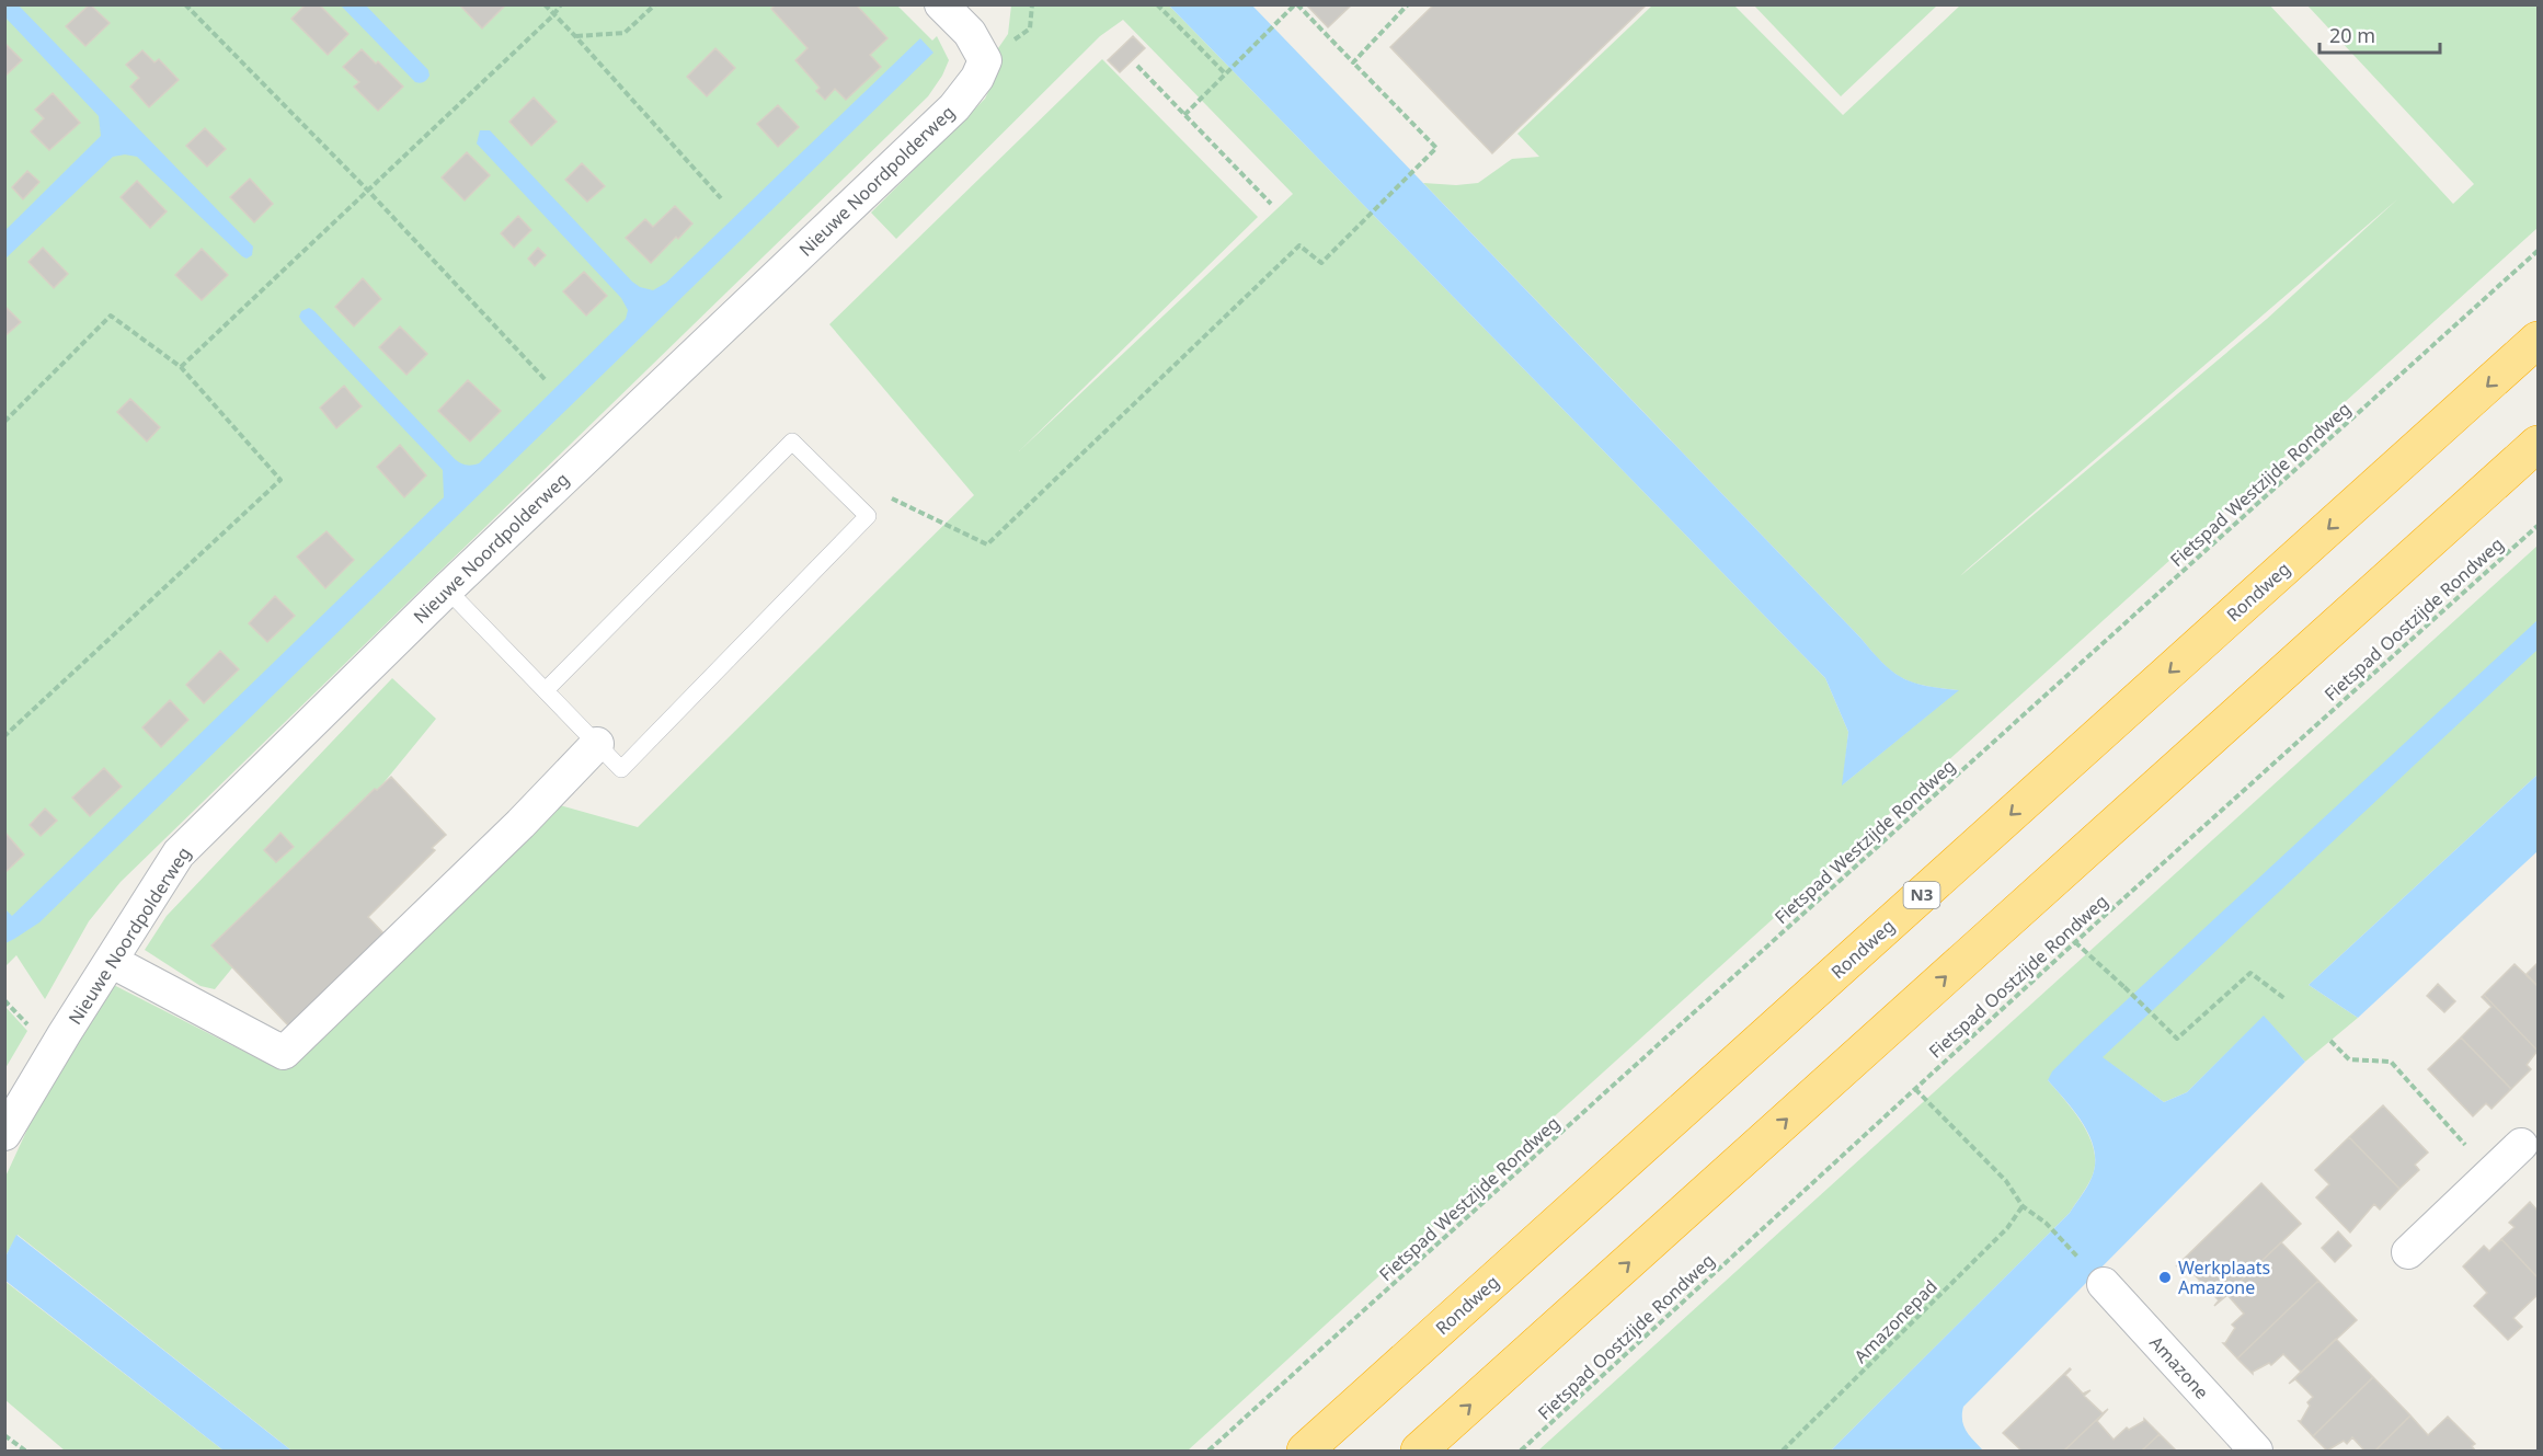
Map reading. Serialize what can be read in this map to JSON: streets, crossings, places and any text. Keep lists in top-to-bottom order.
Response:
{
  "streets": {
    "highway": ["Rondweg", "N3"],
    "street": ["Nieuwe Noordpolderweg", "Amazone"],
    "path": ["Fietspad Westzijde Rondweg", "Fietspad Oostzijde Rondweg", "Amazonepad"]
  },
  "places": ["Werkplaats Amazone"],
  "scale_bar": "20 m"
}
